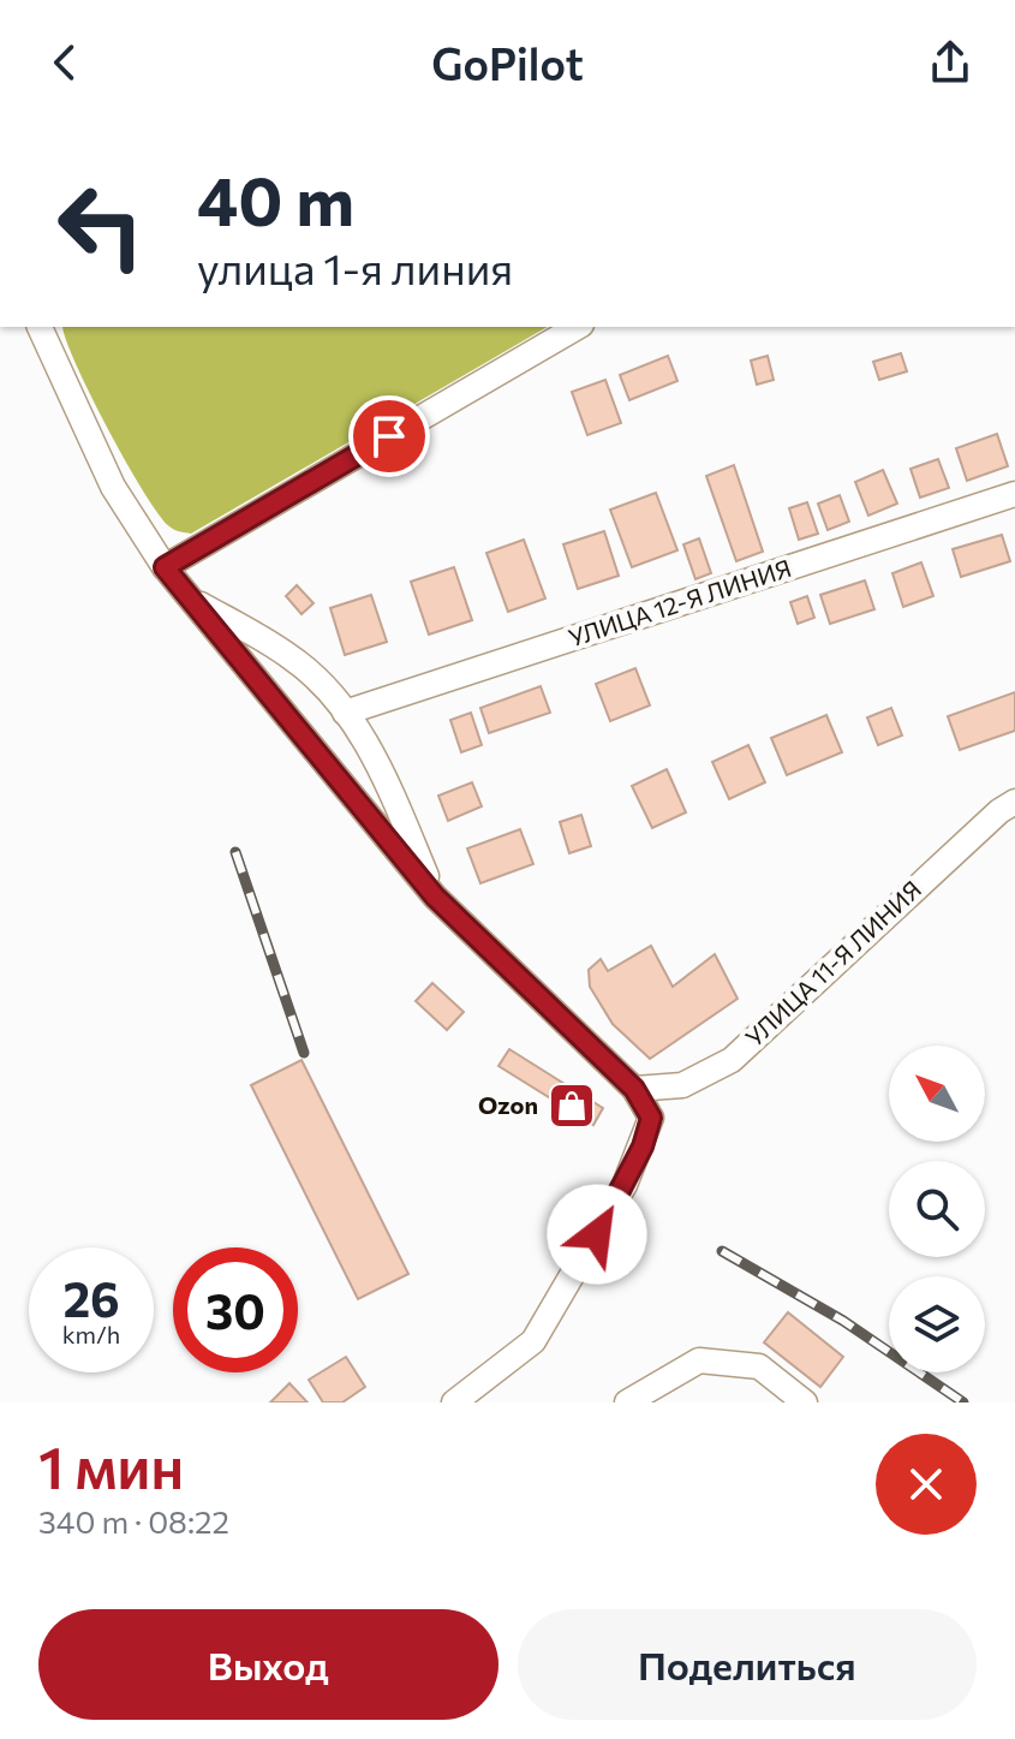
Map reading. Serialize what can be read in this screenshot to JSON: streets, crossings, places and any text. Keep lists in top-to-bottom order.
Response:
{
  "streets": {
    "street": ["УЛИЦА 12-Я ЛИНИЯ", "УЛИЦА 11-Я ЛИНИЯ"]
  },
  "places": {
    "shop": ["Ozon"]
  },
  "north": "top left",
  "page": {
    "header": "GoPilot",
    "turn": ["40 m", "улица 1-я линия"],
    "speed": "26 km/h",
    "limit": "30",
    "heading": ["1 мин", "340 m · 08:22"],
    "buttons": ["Выход", "Поделиться"]
  }
}
